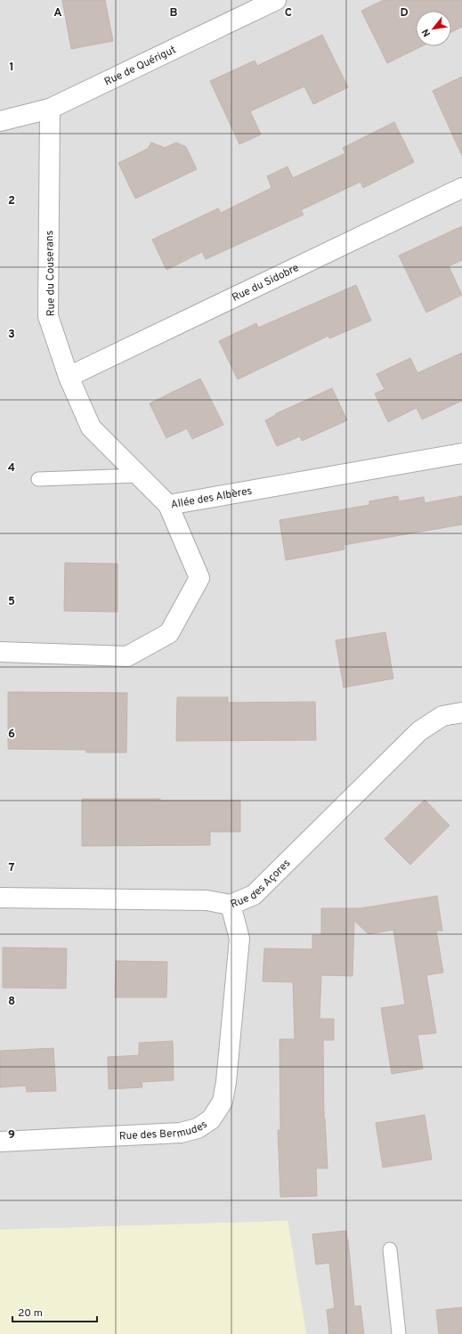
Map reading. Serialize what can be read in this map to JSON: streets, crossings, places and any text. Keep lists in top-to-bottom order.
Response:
{
  "streets": {
    "street": [
      "Rue de Quérigut",
      "Rue du Couserans",
      "Rue du Sidobre",
      "Allée des Albères",
      "Rue des Açores",
      "Rue des Bermudes"
    ]
  },
  "crossings": [
    ["Rue de Quérigut", "Rue du Couserans"],
    ["Rue du Couserans", "Rue du Sidobre"],
    ["Rue du Couserans", "Allée des Albères"],
    ["Rue des Açores", "Rue des Bermudes"]
  ],
  "scale_bar": "20 m",
  "north": "bottom left",
  "grid": {
    "columns": [
      "A",
      "B",
      "C",
      "D"
    ],
    "rows": [
      "1",
      "2",
      "3",
      "4",
      "5",
      "6",
      "7",
      "8",
      "9"
    ]
  }
}
